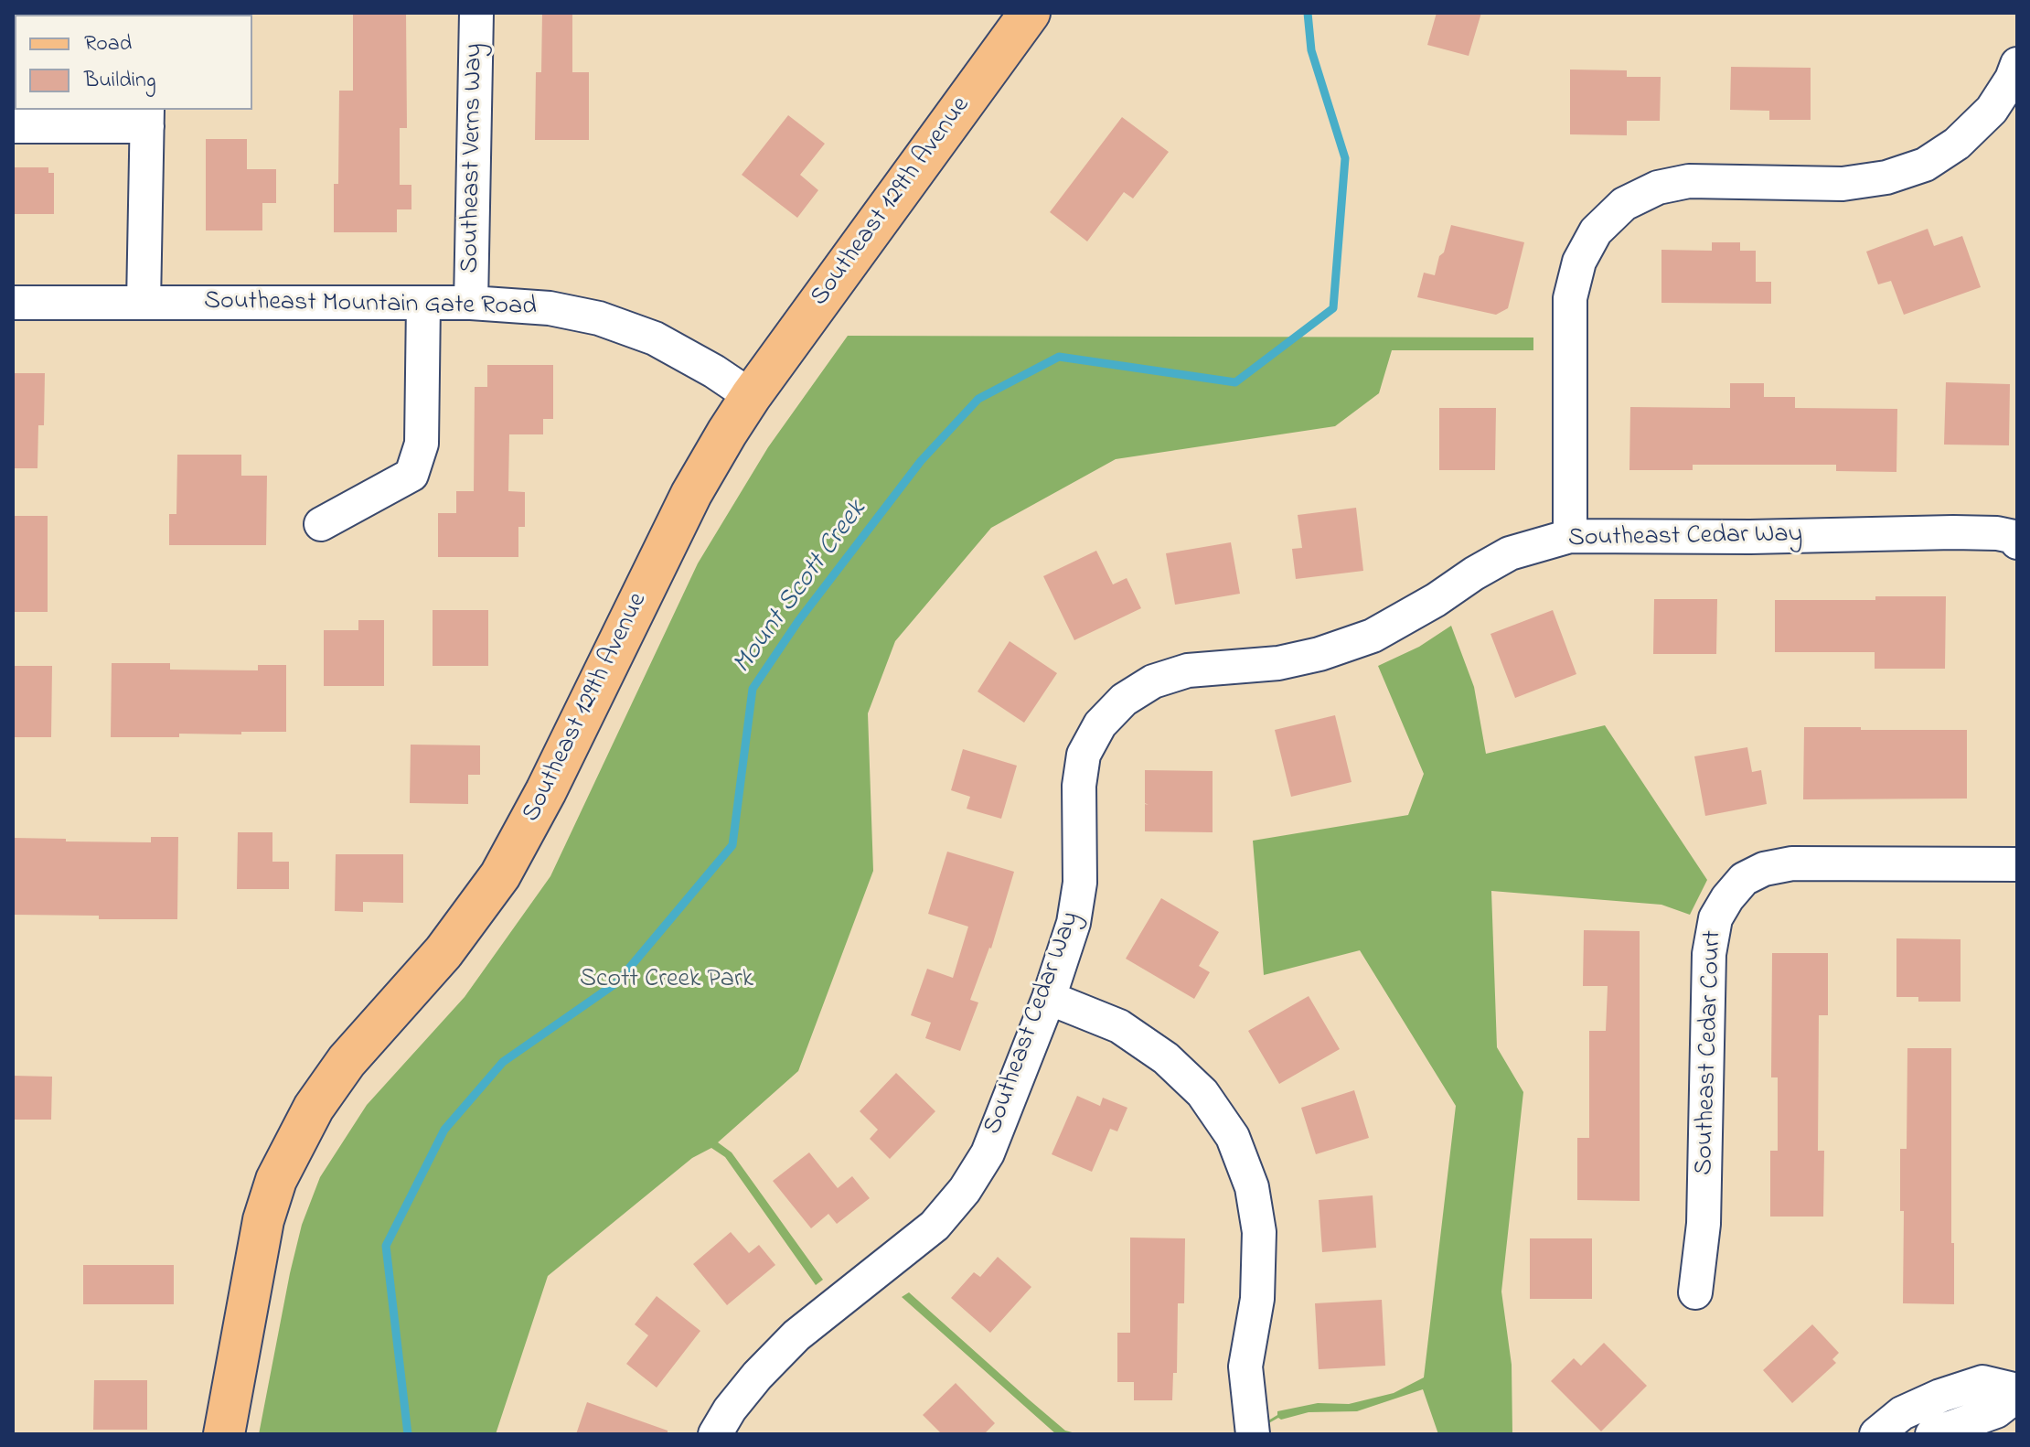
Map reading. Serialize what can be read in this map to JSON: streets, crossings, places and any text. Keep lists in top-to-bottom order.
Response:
{
  "streets": {
    "main road": ["Southeast 129th Avenue"],
    "street": [
      "Southeast Verns Way",
      "Southeast Mountain Gate Road",
      "Southeast Cedar Way",
      "Southeast Cedar Court"
    ]
  },
  "crossings": [
    ["Southeast Verns Way", "Southeast Mountain Gate Road"],
    ["Southeast 129th Avenue", "Southeast Mountain Gate Road"]
  ],
  "water": ["Mount Scott Creek"],
  "parks": ["Scott Creek Park"],
  "legend": ["Road", "Building"]
}
